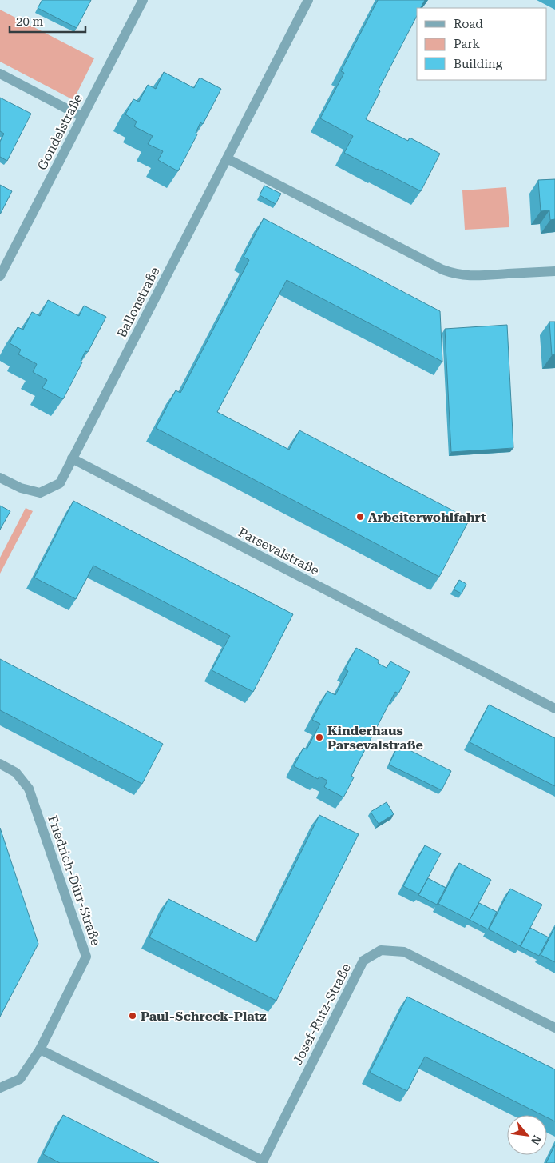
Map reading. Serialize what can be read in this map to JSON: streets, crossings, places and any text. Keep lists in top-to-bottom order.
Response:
{
  "streets": {
    "street": [
      "Gondelstraße",
      "Ballonstraße",
      "Parsevalstraße",
      "Friedrich-Dürr-Straße",
      "Josef-Rutz-Straße"
    ]
  },
  "crossings": [
    ["Ballonstraße", "Parsevalstraße"]
  ],
  "places": ["Arbeiterwohlfahrt", "Kinderhaus Parsevalstraße", "Paul-Schreck-Platz"],
  "legend": ["Road", "Park", "Building"],
  "scale_bar": "20 m",
  "north": "bottom right"
}
